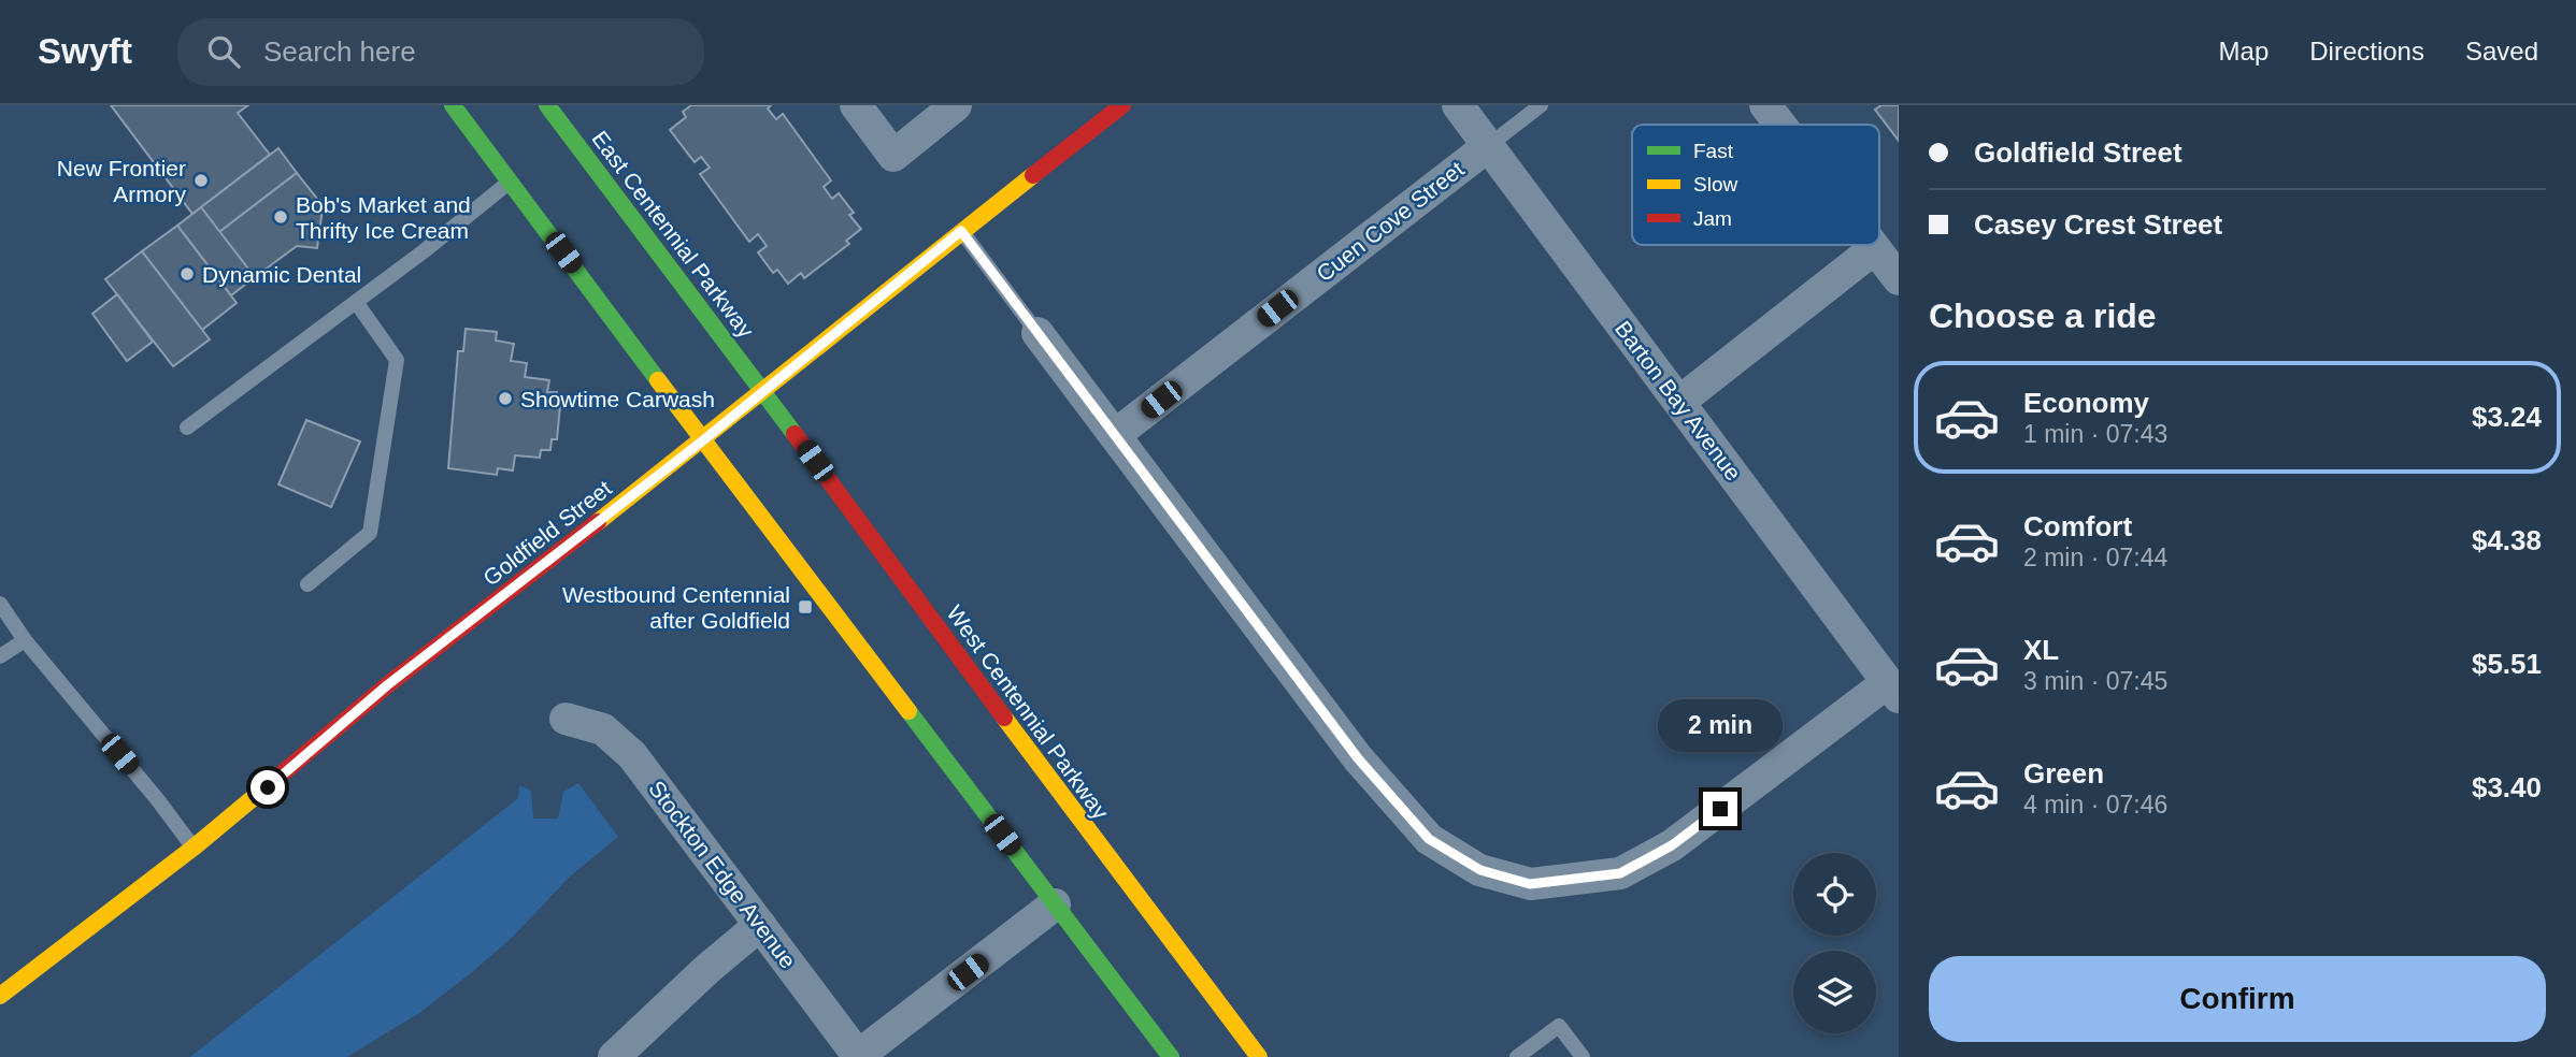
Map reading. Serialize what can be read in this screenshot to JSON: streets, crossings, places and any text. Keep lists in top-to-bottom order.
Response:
{
  "streets": {
    "main road": ["East Centennial Parkway", "Goldfield Street", "West Centennial Parkway"],
    "street": ["Cuen Cove Street", "Barton Bay Avenue", "Stockton Edge Avenue"]
  },
  "crossings": [
    ["Cuen Cove Street", "Barton Bay Avenue"],
    ["East Centennial Parkway", "Goldfield Street"],
    ["East Centennial Parkway", "West Centennial Parkway"],
    ["Goldfield Street", "West Centennial Parkway"]
  ],
  "places": {
    "other": [
      "New Frontier Armory",
      "Bob's Market and Thrifty Ice Cream",
      "Dynamic Dental",
      "Showtime Carwash"
    ],
    "transit": ["Westbound Centennial after Goldfield"]
  },
  "legend": ["Fast", "Slow", "Jam"],
  "page": {
    "header": "Swyft",
    "search": "Search here",
    "nav": ["Map", "Directions", "Saved"],
    "banner": ["Goldfield Street", "Casey Crest Street"],
    "heading": "Choose a ride",
    "list": [
      {
        "name": "Economy",
        "note": "1 min · 07:43",
        "value": "$3.24"
      },
      {
        "name": "Comfort",
        "note": "2 min · 07:44",
        "value": "$4.38"
      },
      {
        "name": "XL",
        "note": "3 min · 07:45",
        "value": "$5.51"
      },
      {
        "name": "Green",
        "note": "4 min · 07:46",
        "value": "$3.40"
      }
    ],
    "bubble": "2 min",
    "buttons": "Confirm"
  }
}
